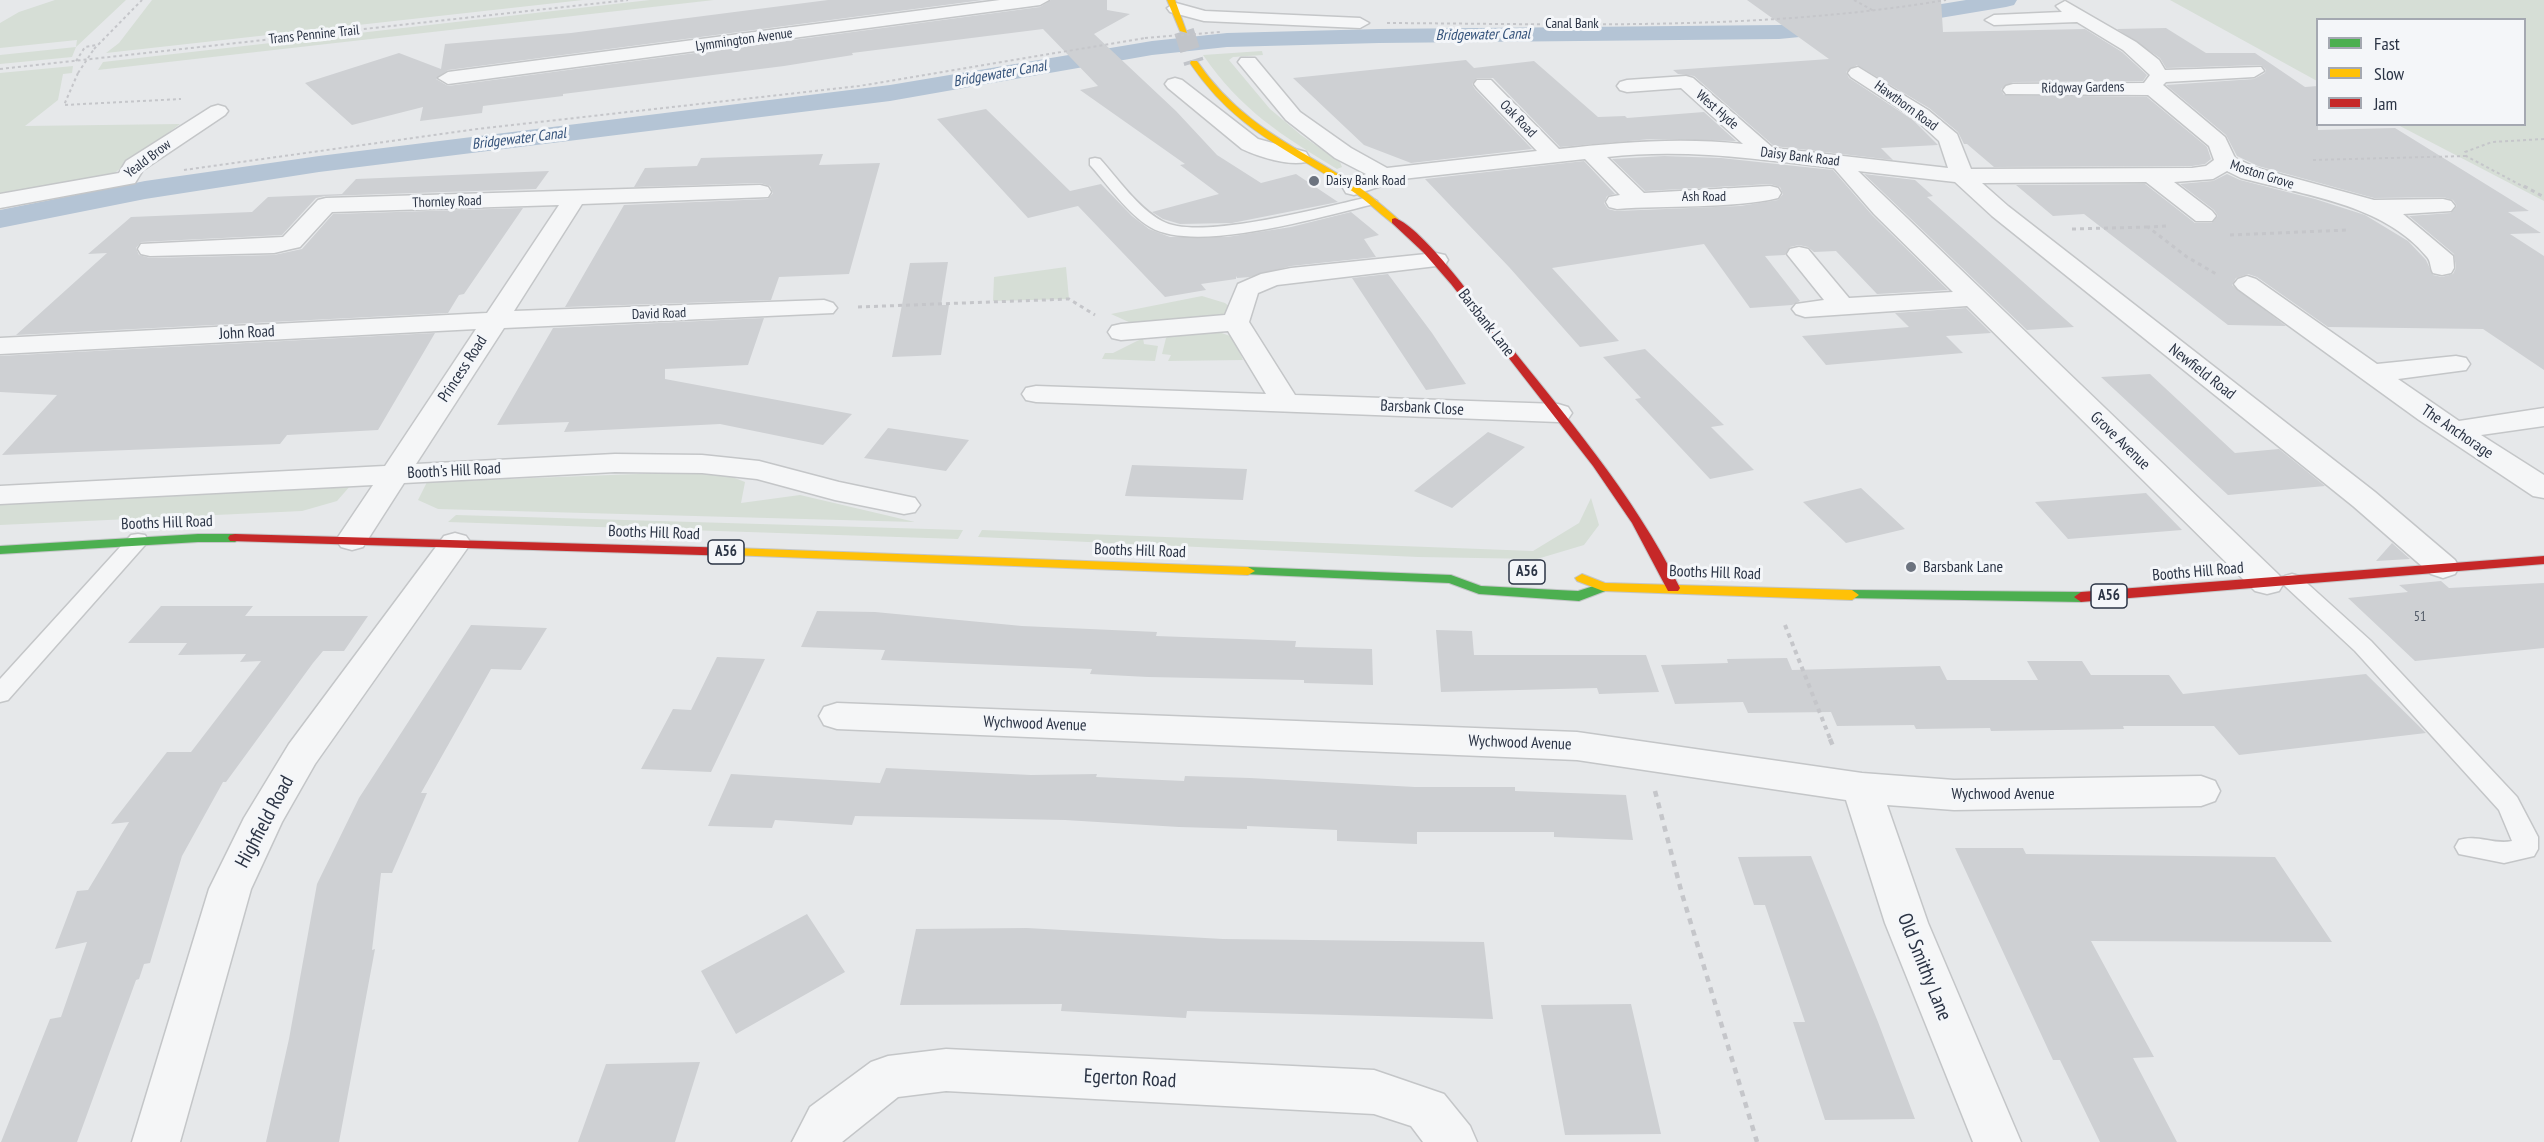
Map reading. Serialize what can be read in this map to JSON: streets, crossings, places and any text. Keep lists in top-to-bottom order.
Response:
{
  "streets": {
    "main road": ["Barsbank Lane", "Booths Hill Road", "A56"],
    "street": [
      "Lymmington Avenue",
      "Ridgway Gardens",
      "Hawthorn Road",
      "West Hyde",
      "Oak Road",
      "Daisy Bank Road",
      "Yeald Brow",
      "Moston Grove",
      "Ash Road",
      "Thornley Road",
      "David Road",
      "John Road",
      "Princess Road",
      "Newfield Road",
      "Barsbank Close",
      "The Anchorage",
      "Grove Avenue",
      "Booth's Hill Road",
      "Wychwood Avenue",
      "Highfield Road",
      "Old Smithy Lane",
      "Egerton Road"
    ],
    "path": ["Canal Bank", "Trans Pennine Trail"]
  },
  "crossings": [
    ["Hawthorn Road", "Daisy Bank Road"],
    ["Hawthorn Road", "Moston Grove"],
    ["Hawthorn Road", "Newfield Road"],
    ["West Hyde", "Daisy Bank Road"],
    ["Oak Road", "Daisy Bank Road"],
    ["Daisy Bank Road", "Moston Grove"],
    ["Daisy Bank Road", "Ash Road"],
    ["Daisy Bank Road", "Barsbank Lane"],
    ["Daisy Bank Road", "Newfield Road"],
    ["Daisy Bank Road", "Grove Avenue"],
    ["Moston Grove", "Newfield Road"],
    ["Thornley Road", "Princess Road"],
    ["David Road", "John Road"],
    ["David Road", "Princess Road"],
    ["Barsbank Lane", "Barsbank Close"],
    ["Barsbank Lane", "Booths Hill Road"],
    ["John Road", "Princess Road"],
    ["Princess Road", "Booth's Hill Road"],
    ["Princess Road", "Booths Hill Road"],
    ["Newfield Road", "Booths Hill Road"],
    ["Grove Avenue", "Booths Hill Road"],
    ["Booths Hill Road", "Highfield Road"],
    ["Wychwood Avenue", "Old Smithy Lane"]
  ],
  "water": ["Bridgewater Canal"],
  "places": ["Daisy Bank Road", "Barsbank Lane"],
  "house_numbers": ["51"],
  "legend": ["Fast", "Slow", "Jam"]
}
